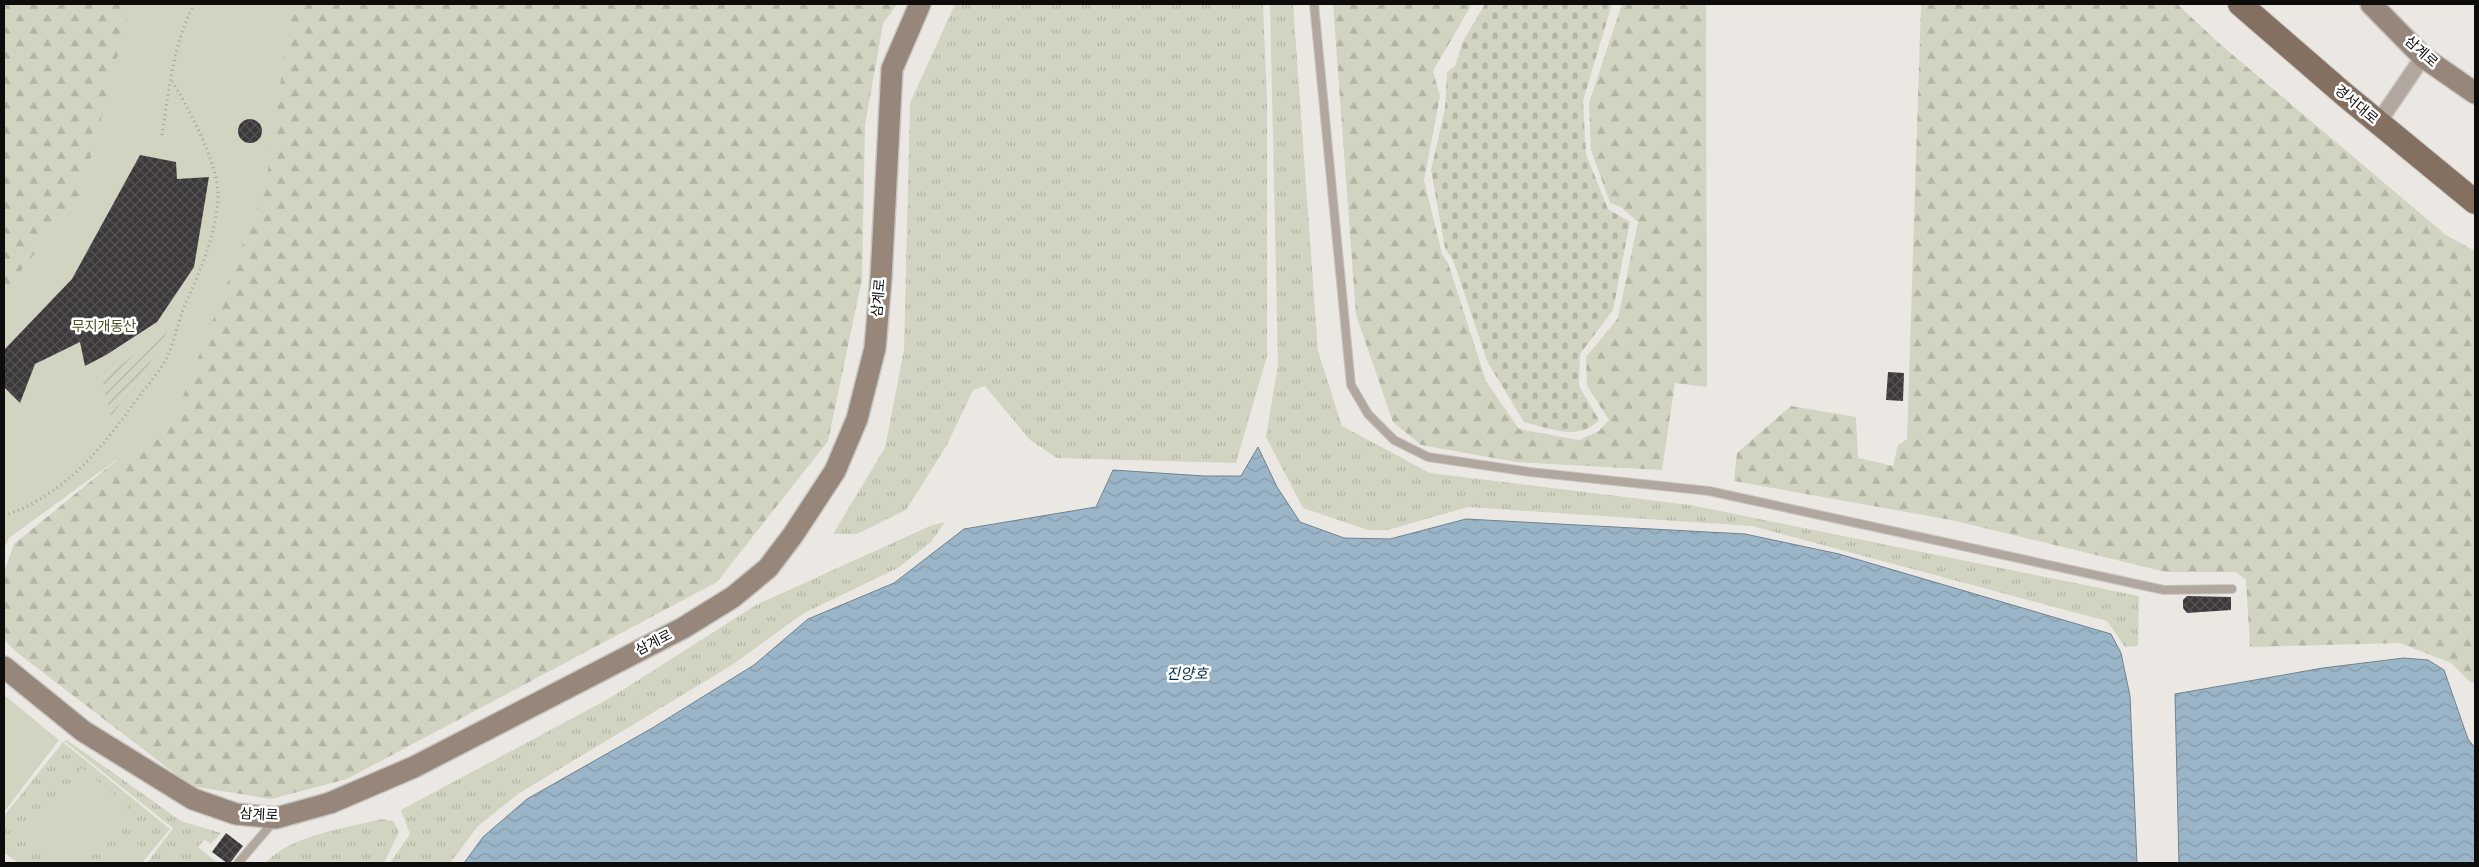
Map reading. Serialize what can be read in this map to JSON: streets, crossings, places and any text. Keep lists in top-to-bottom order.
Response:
{
  "streets": {
    "main road": ["경서대로"],
    "street": ["삼계로"]
  },
  "water": ["진양호"],
  "parks": ["무지개동산"]
}
